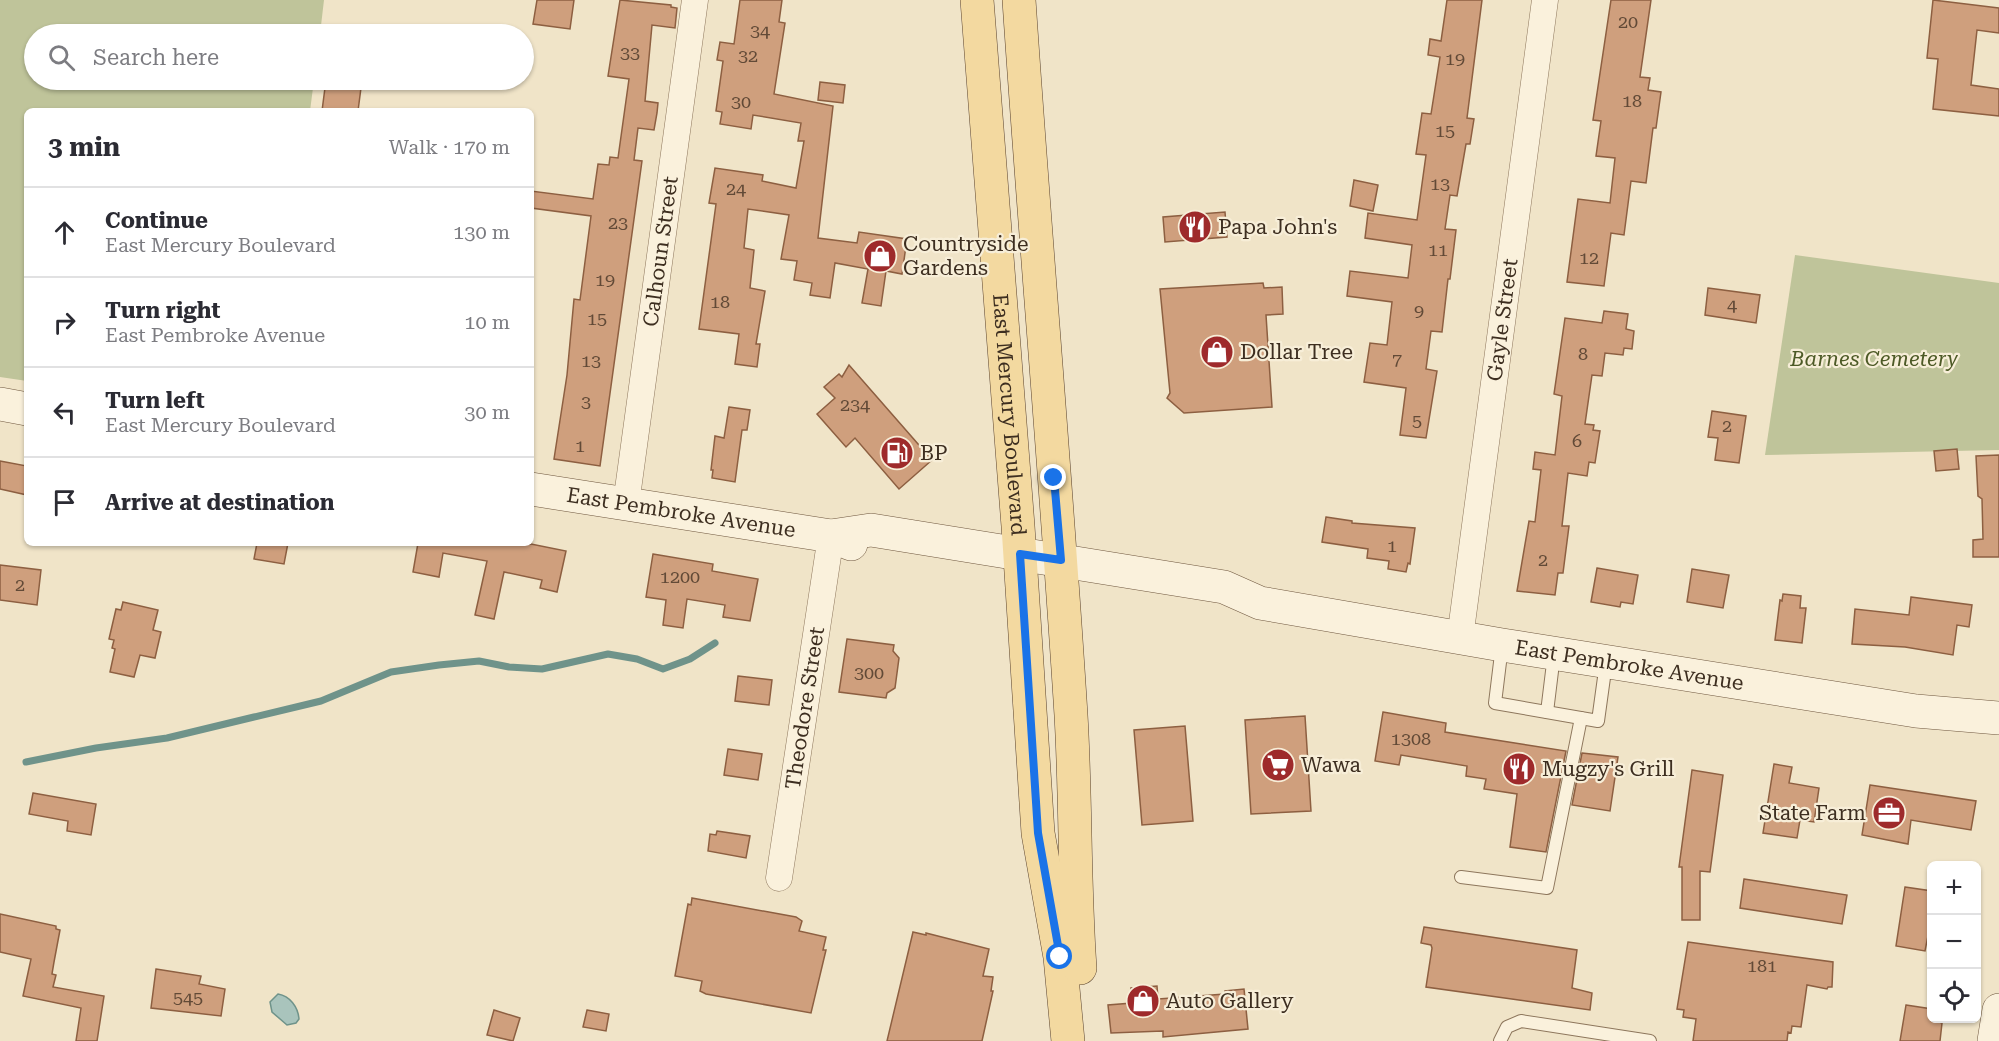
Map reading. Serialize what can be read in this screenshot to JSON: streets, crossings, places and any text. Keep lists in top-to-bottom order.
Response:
{
  "streets": {
    "main road": ["East Mercury Boulevard", "East Pembroke Avenue"],
    "street": ["Calhoun Street", "Gayle Street", "Theodore Street"]
  },
  "crossings": [
    ["Calhoun Street", "East Pembroke Avenue"],
    ["Gayle Street", "East Pembroke Avenue"],
    ["East Mercury Boulevard", "East Pembroke Avenue"],
    ["East Pembroke Avenue", "Theodore Street"]
  ],
  "parks": ["Barnes Cemetery"],
  "places": {
    "restaurant": ["Papa John's", "Mugzy's Grill"],
    "shop": ["Countryside Gardens", "Dollar Tree", "Auto Gallery"],
    "fuel station": ["BP"],
    "supermarket": ["Wawa"],
    "office": ["State Farm"]
  },
  "house_numbers": [
    "20",
    "34",
    "33",
    "32",
    "19",
    "18",
    "30",
    "15",
    "13",
    "24",
    "23",
    "11",
    "12",
    "19",
    "18",
    "4",
    "9",
    "15",
    "8",
    "7",
    "13",
    "3",
    "234",
    "5",
    "2",
    "6",
    "1",
    "1",
    "2",
    "1200",
    "2",
    "300",
    "1308",
    "181",
    "545"
  ],
  "page": {
    "search": "Search here",
    "heading": ["3 min", "Walk · 170 m"],
    "list": [
      ["Continue", "East Mercury Boulevard", "130 m"],
      ["Turn right", "East Pembroke Avenue", "10 m"],
      ["Turn left", "East Mercury Boulevard", "30 m"],
      "Arrive at destination"
    ],
    "map_buttons": ["+", "−"]
  }
}
